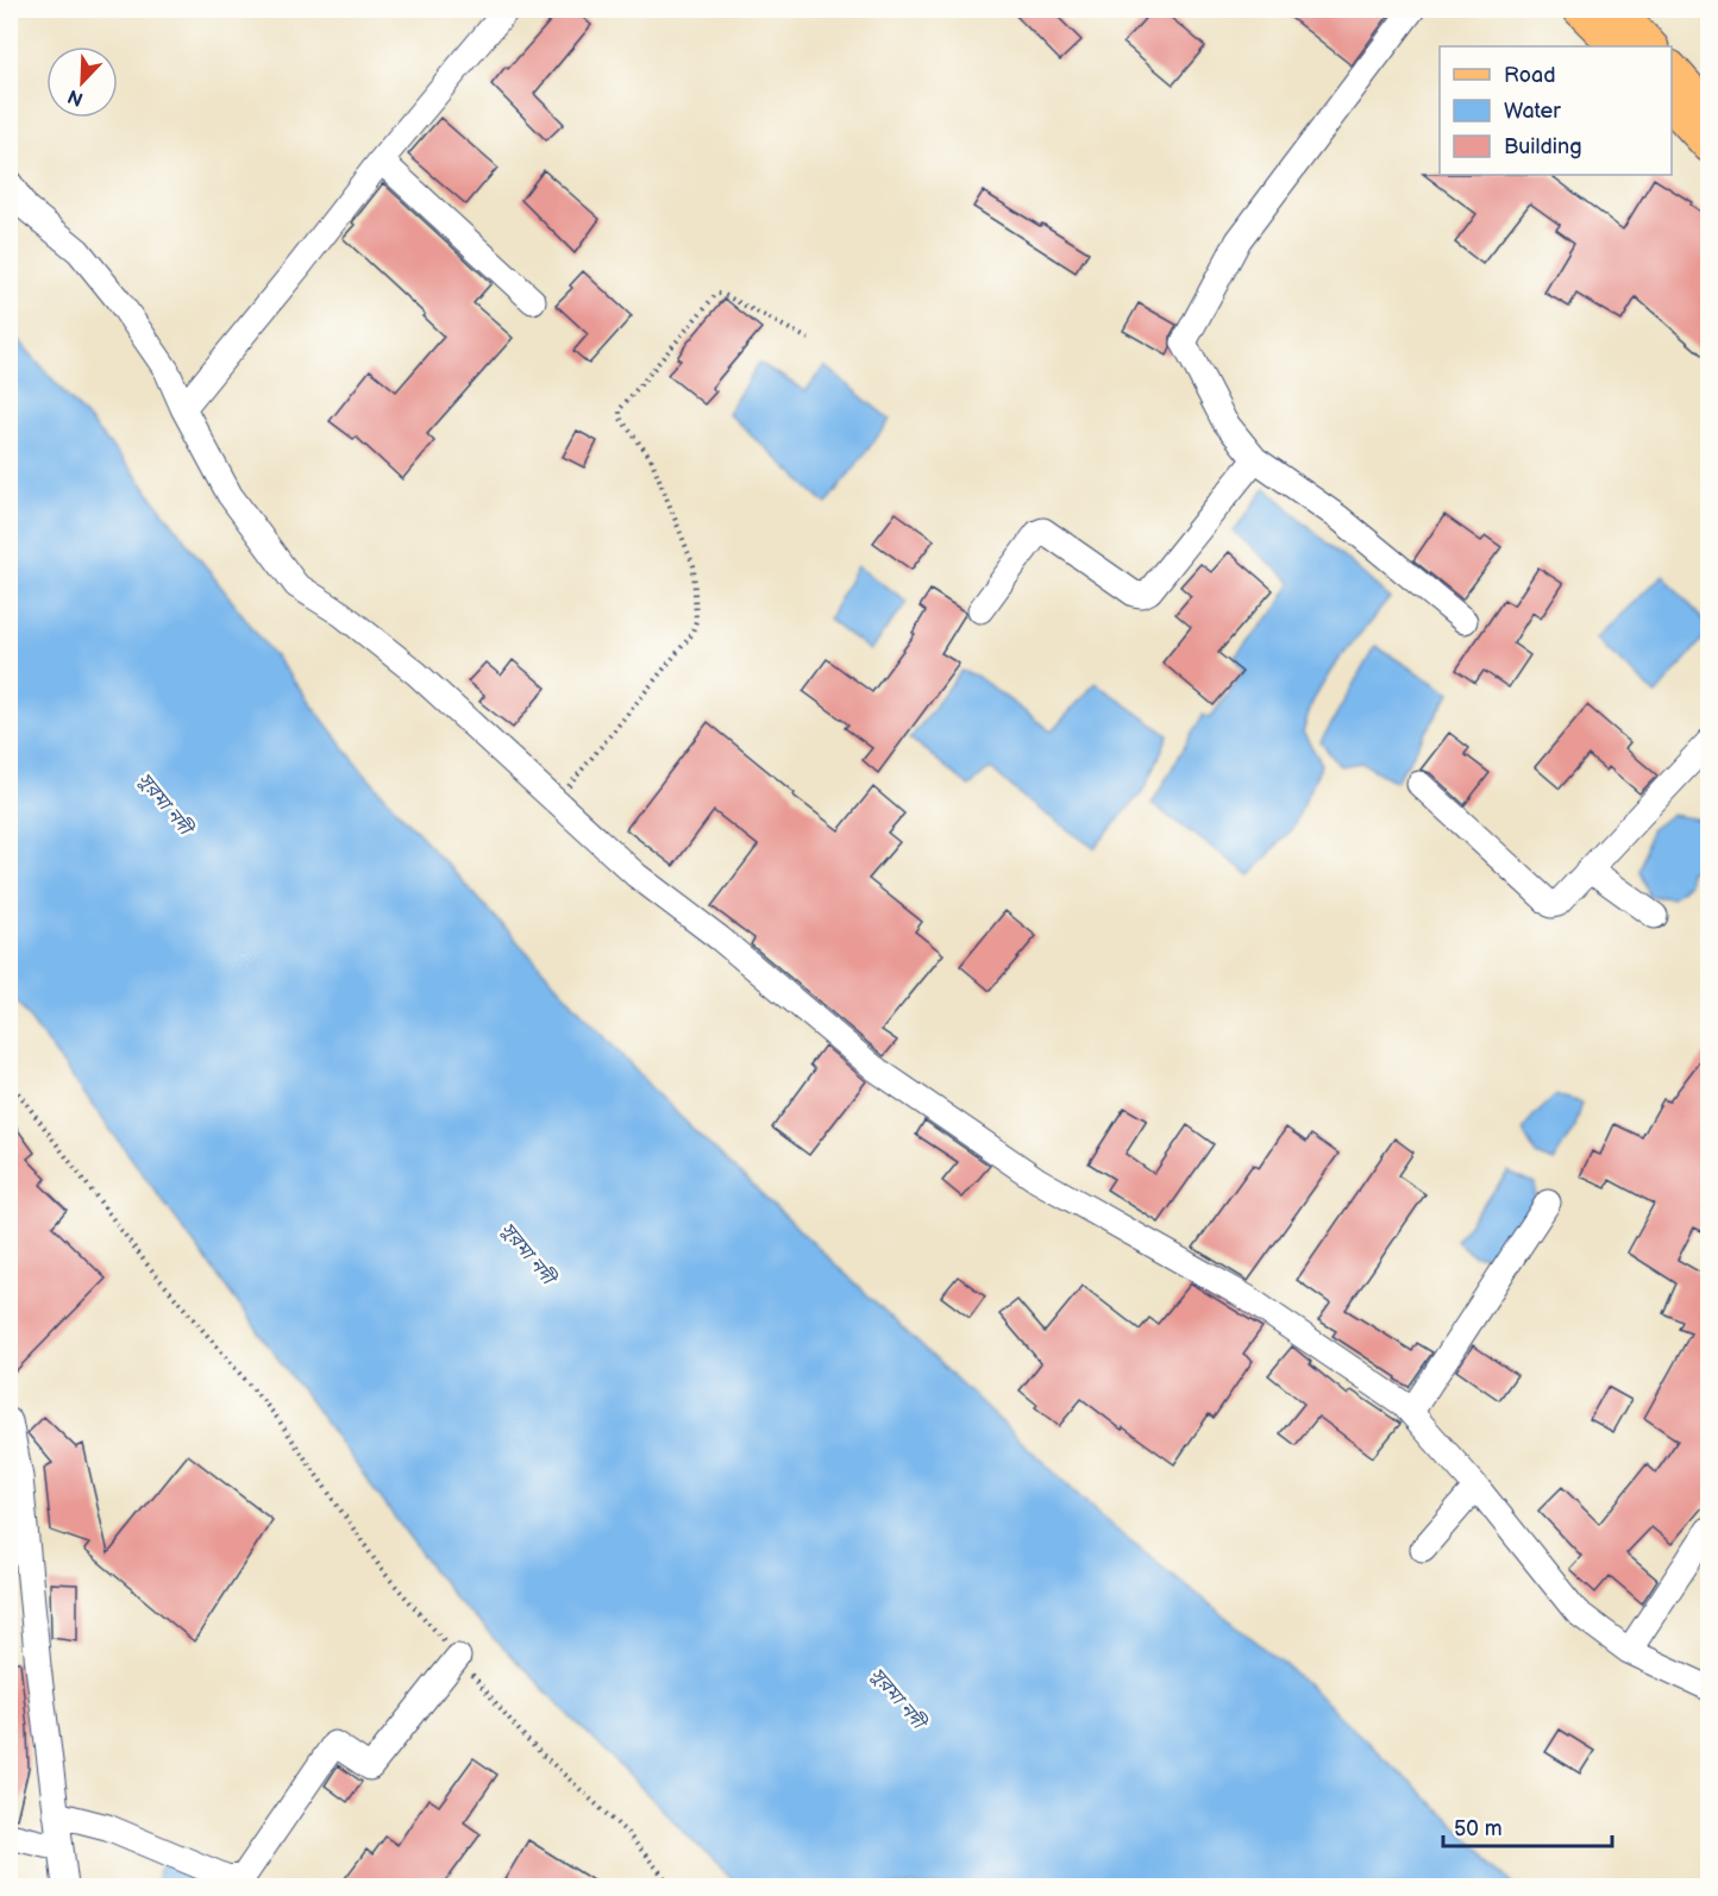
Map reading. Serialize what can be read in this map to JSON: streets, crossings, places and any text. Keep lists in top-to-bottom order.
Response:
{
  "water": ["সুরমা নদী"],
  "legend": ["Road", "Water", "Building"],
  "scale_bar": "50 m",
  "north": "bottom left"
}
